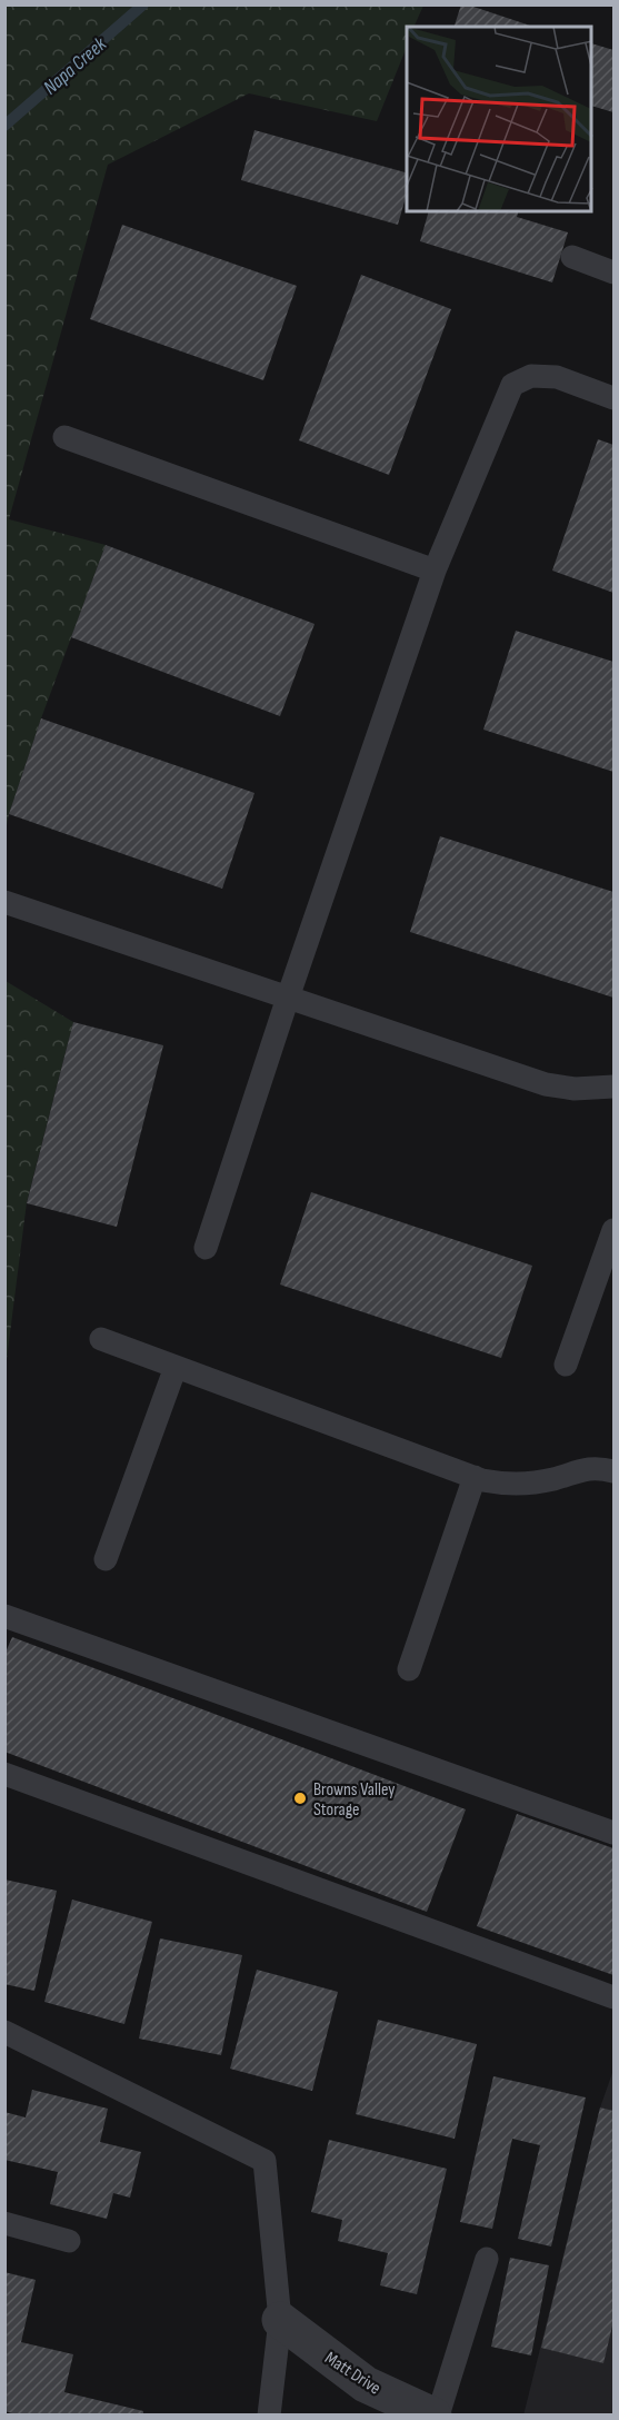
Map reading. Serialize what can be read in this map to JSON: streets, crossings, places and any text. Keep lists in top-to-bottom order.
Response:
{
  "streets": {
    "street": ["Matt Drive"]
  },
  "water": ["Napa Creek"],
  "places": ["Browns Valley Storage"]
}
